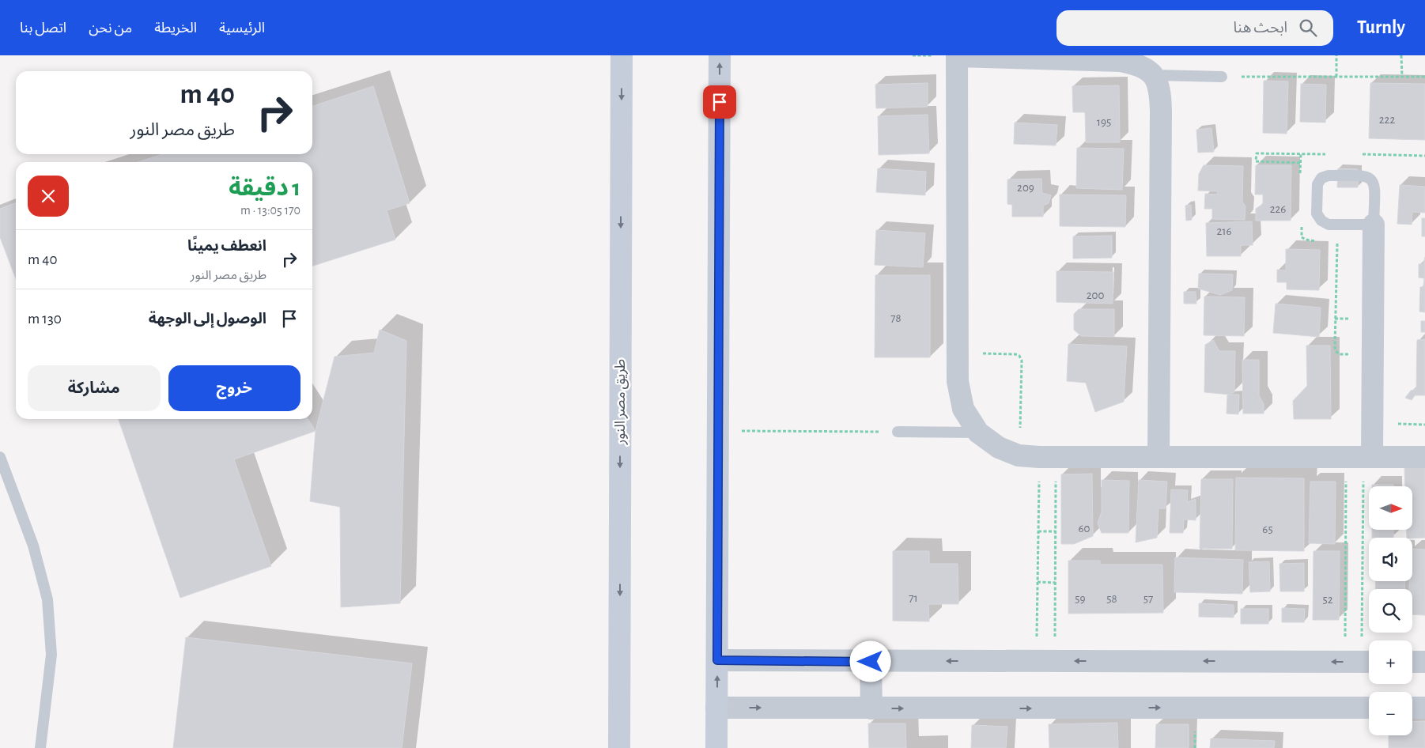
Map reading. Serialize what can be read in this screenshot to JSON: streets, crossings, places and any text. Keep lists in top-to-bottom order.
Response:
{
  "streets": {
    "street": ["طريق مصر النور"]
  },
  "house_numbers": [
    "222",
    "195",
    "209",
    "226",
    "216",
    "200",
    "78",
    "60",
    "65",
    "71",
    "59",
    "58",
    "57",
    "52"
  ],
  "north": "right",
  "page": {
    "header": "Turnly",
    "search": "ابحث هنا",
    "nav": [
      "الرئيسية",
      "الخريطة",
      "من نحن",
      "اتصل بنا"
    ],
    "turn": ["40 m", "طريق مصر النور"],
    "heading": ["1 دقيقة", "170 m · 13:05"],
    "list": [
      {
        "name": "انعطف يمينًا",
        "note": "طريق مصر النور",
        "value": "40 m"
      },
      {
        "name": "الوصول إلى الوجهة",
        "value": "130 m"
      }
    ],
    "buttons": ["خروج", "مشاركة"],
    "map_buttons": ["+", "−"]
  }
}
